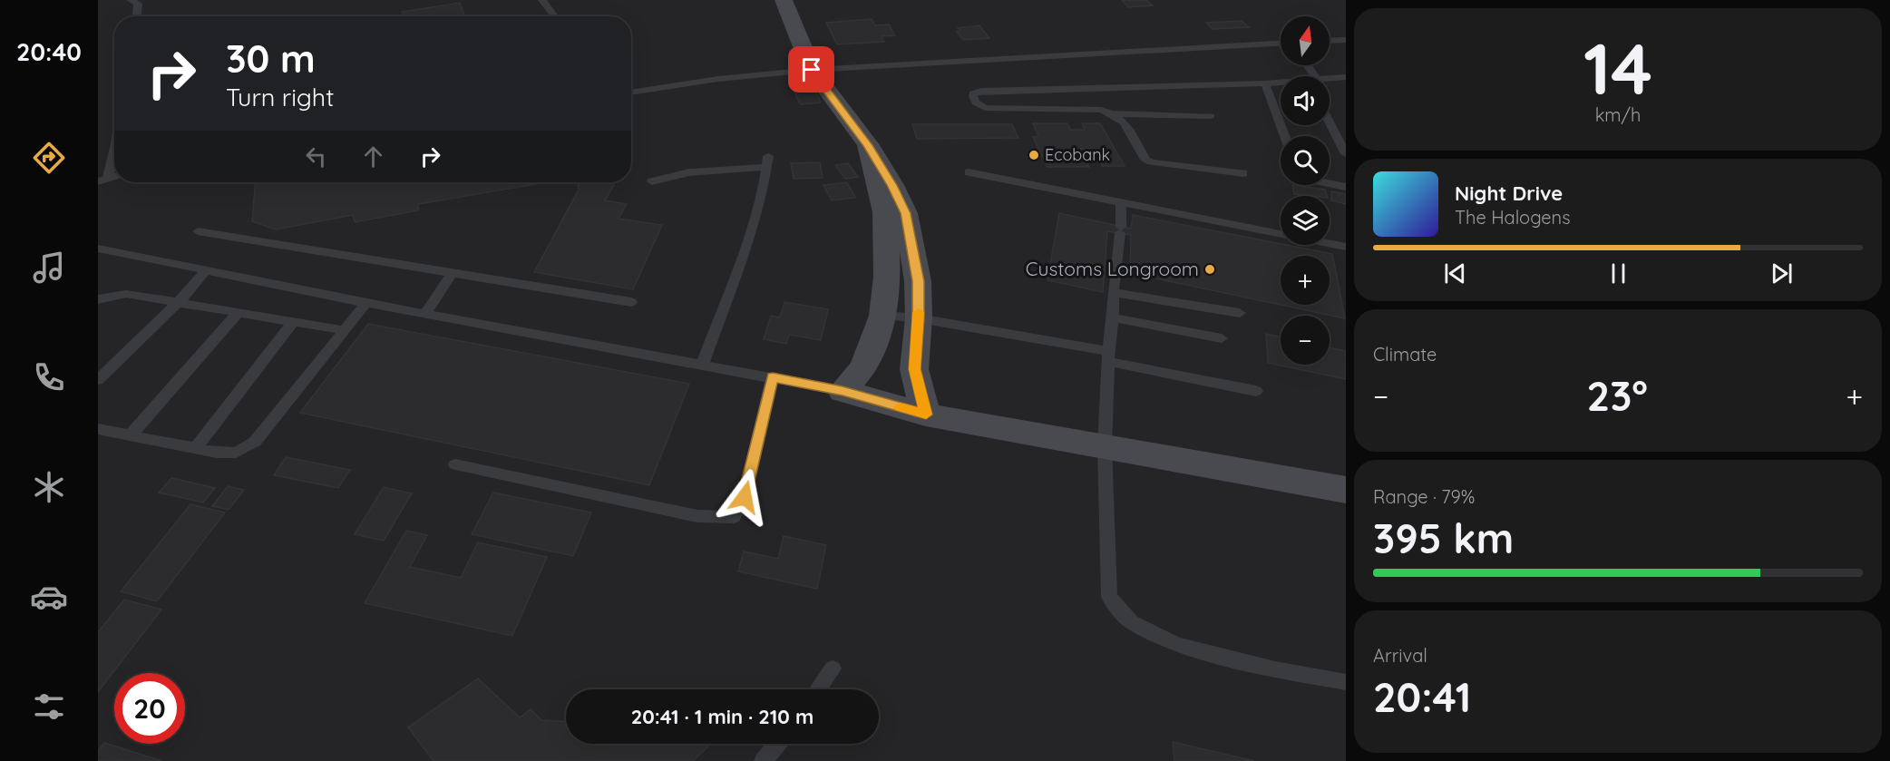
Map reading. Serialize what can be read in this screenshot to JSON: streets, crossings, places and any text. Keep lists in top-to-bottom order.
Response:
{
  "places": ["Ecobank", "Customs Longroom"],
  "north": "top",
  "page": {
    "tabs": "20:40",
    "tile": [
      ["14", "km/h"],
      "Climate",
      ["Range · 79%", "395 km"],
      ["Arrival", "20:41"]
    ],
    "map_buttons": ["+", "−"],
    "turn": ["30 m", "Turn right"],
    "song": ["Night Drive", "The Halogens"],
    "heat": ["−", "23°", "+"],
    "limit": "20",
    "trip": "20:41 · 1 min · 210 m"
  }
}
